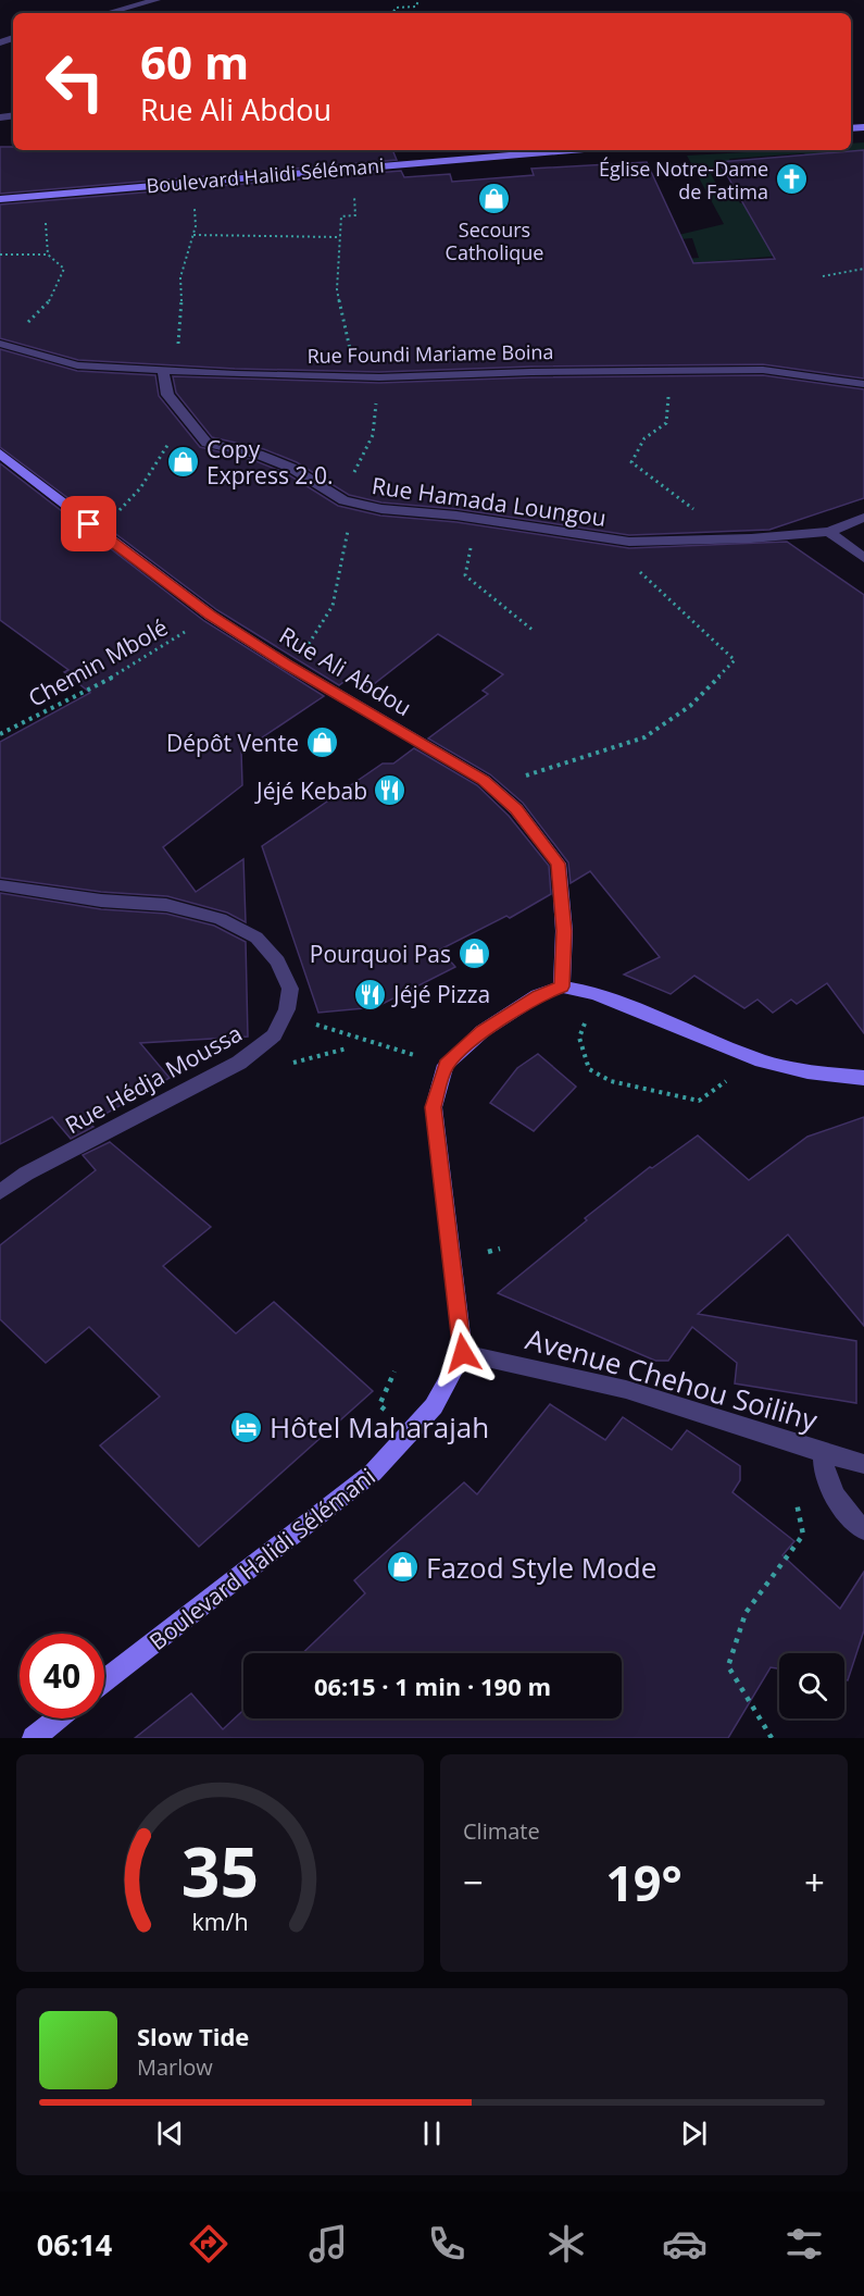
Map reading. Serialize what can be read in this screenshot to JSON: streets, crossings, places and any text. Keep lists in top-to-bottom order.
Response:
{
  "streets": {
    "street": [
      "Boulevard Halidi Sélémani",
      "Rue Foundi Mariame Boina",
      "Rue Hamada Loungou",
      "Rue Ali Abdou",
      "Rue Hédja Moussa",
      "Avenue Chehou Soilihy"
    ],
    "path": ["Chemin Mbolé"]
  },
  "crossings": [
    ["Boulevard Halidi Sélémani", "Avenue Chehou Soilihy"],
    ["Rue Foundi Mariame Boina", "Rue Hamada Loungou"],
    ["Chemin Mbolé", "Rue Ali Abdou"]
  ],
  "places": {
    "church": ["Église Notre-Dame de Fatima"],
    "shop": [
      "Secours Catholique",
      "Copy Express 2.0.",
      "Dépôt Vente",
      "Pourquoi Pas",
      "Fazod Style Mode"
    ],
    "restaurant": ["Jéjé Kebab", "Jéjé Pizza"],
    "hotel": ["Hôtel Maharajah"]
  },
  "page": {
    "turn": ["60 m", "Rue Ali Abdou"],
    "limit": "40",
    "trip": "06:15 · 1 min · 190 m",
    "tile": "Climate",
    "heat": ["−", "19°", "+"],
    "song": ["Slow Tide", "Marlow"],
    "tabs": "06:14",
    "gauge": ["35", "km/h"]
  }
}
